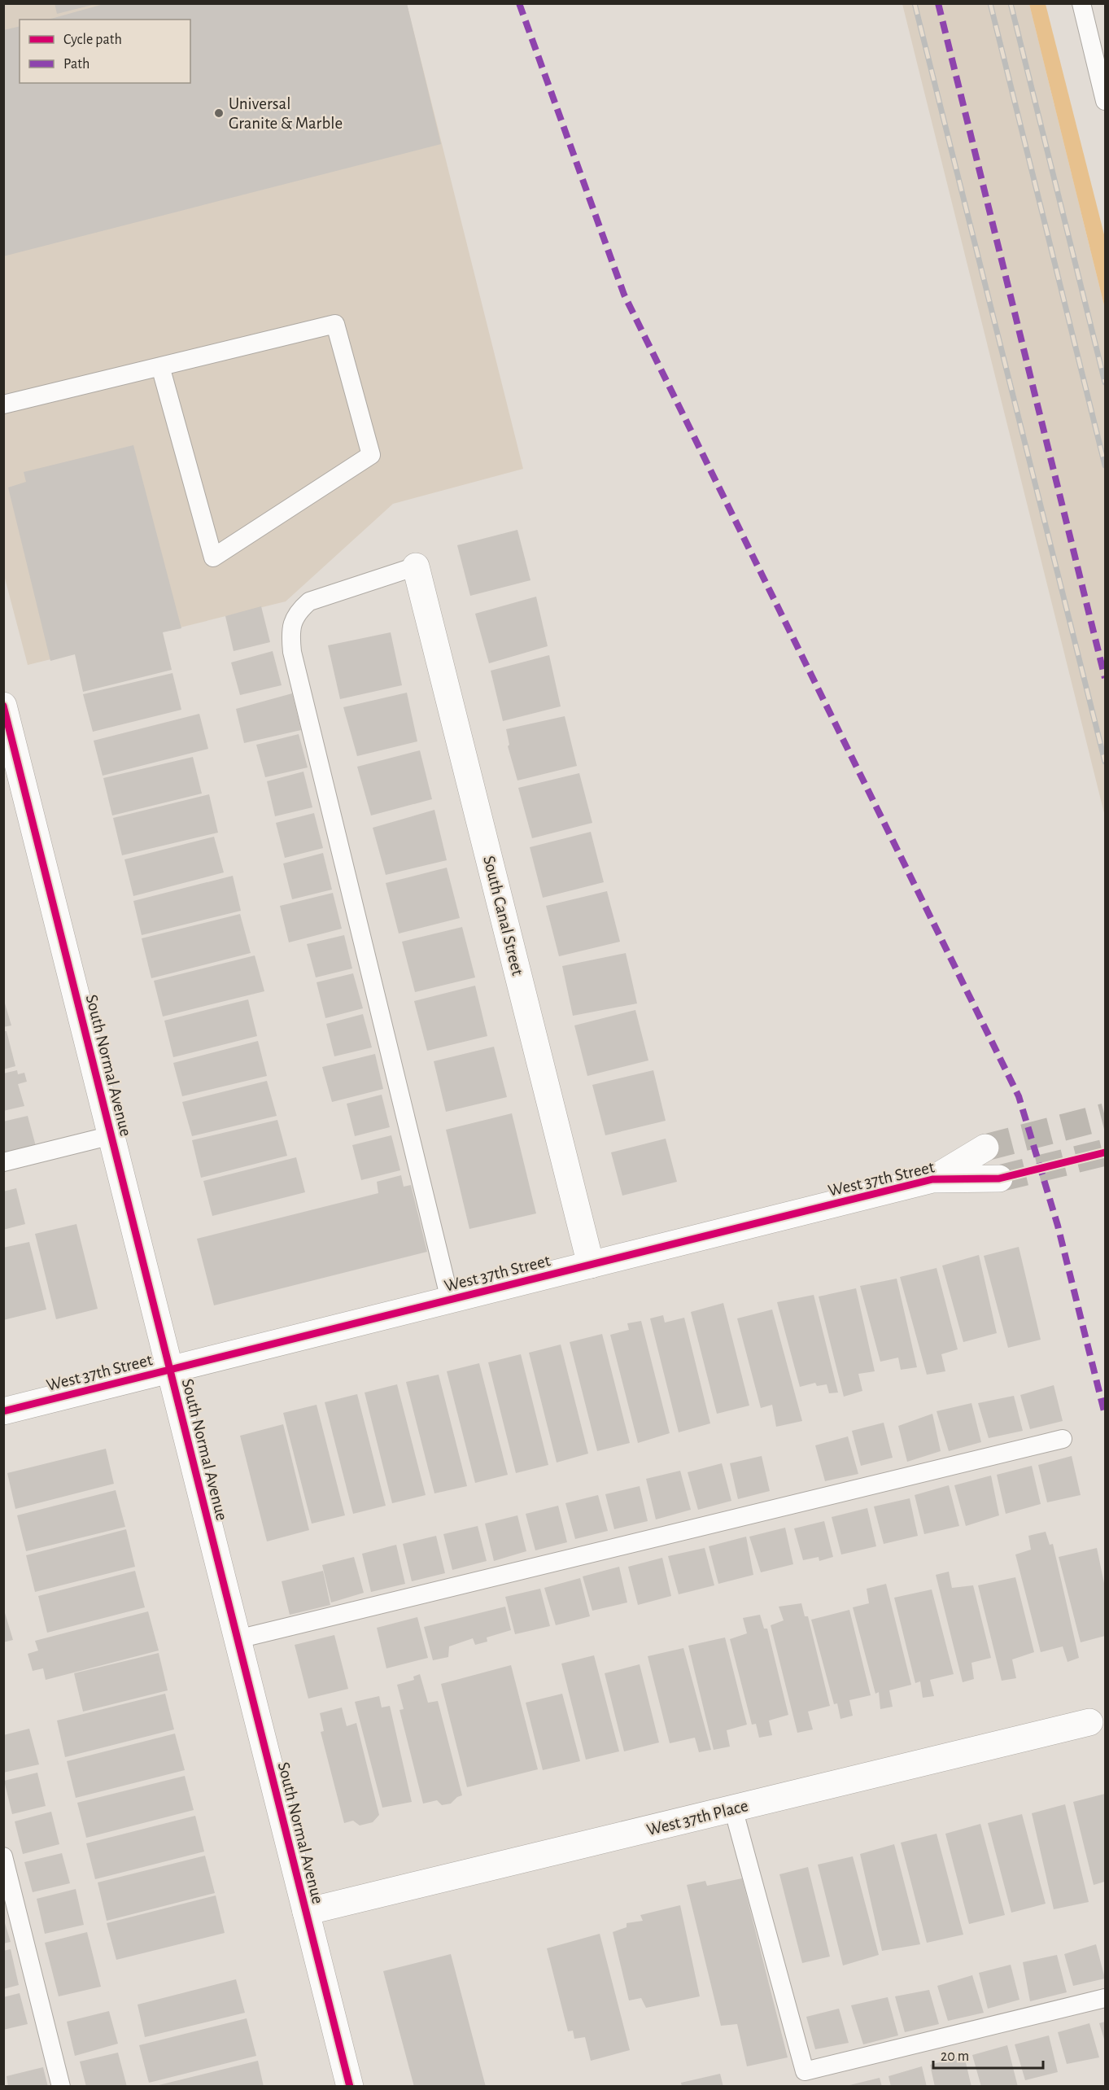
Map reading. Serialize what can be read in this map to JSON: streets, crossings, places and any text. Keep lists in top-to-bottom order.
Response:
{
  "streets": {
    "street": [
      "South Canal Street",
      "South Normal Avenue",
      "West 37th Street",
      "West 37th Place"
    ]
  },
  "crossings": [
    ["South Canal Street", "West 37th Street"],
    ["South Normal Avenue", "West 37th Street"],
    ["South Normal Avenue", "West 37th Place"]
  ],
  "places": ["Universal Granite & Marble"],
  "legend": ["Cycle path", "Path"],
  "scale_bar": "20 m"
}
